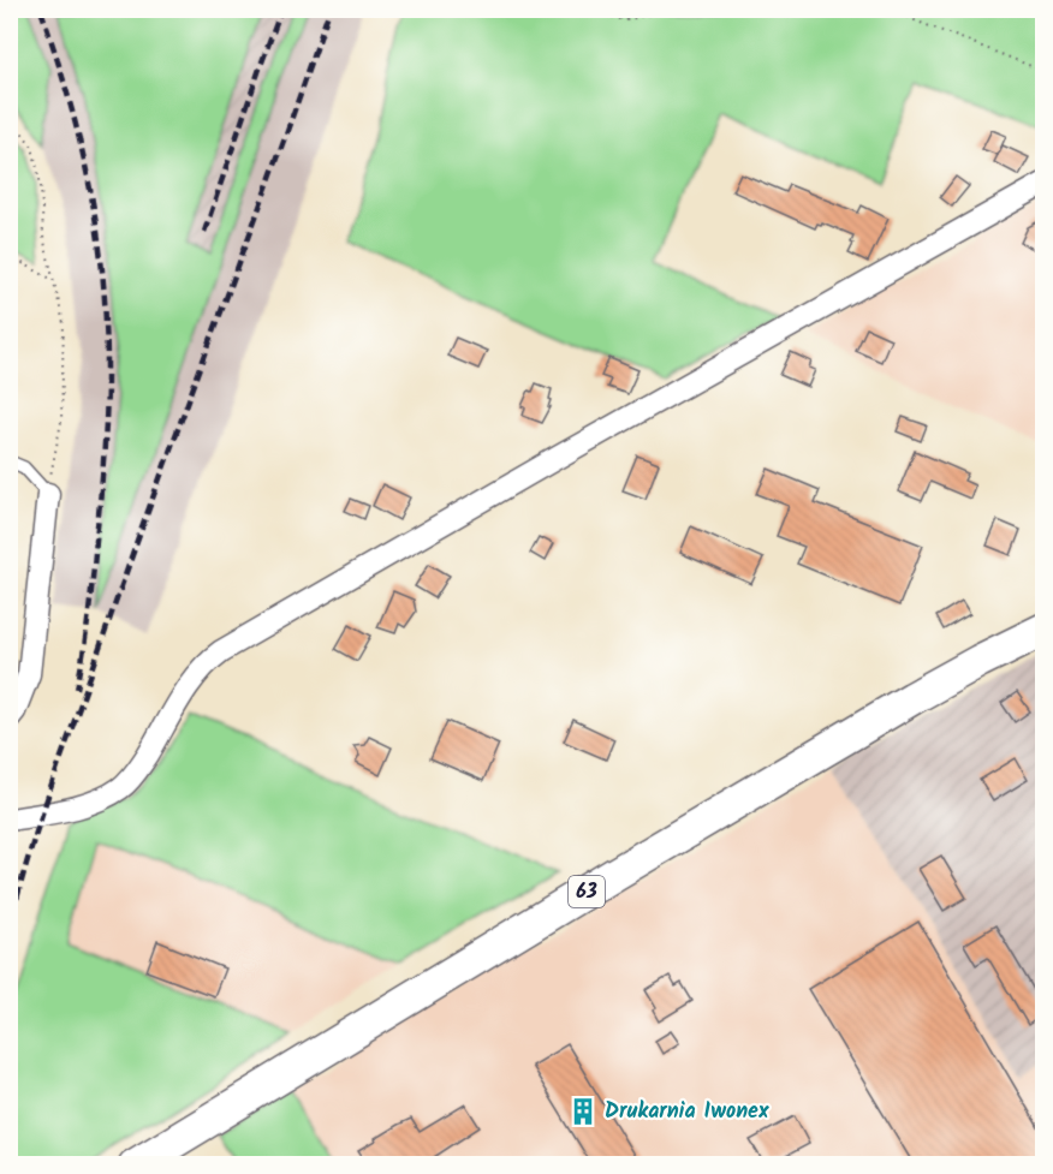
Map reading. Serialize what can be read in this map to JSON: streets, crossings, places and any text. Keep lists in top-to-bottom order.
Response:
{
  "streets": {
    "main road": ["63"]
  },
  "places": {
    "building": ["Drukarnia Iwonex"]
  }
}
